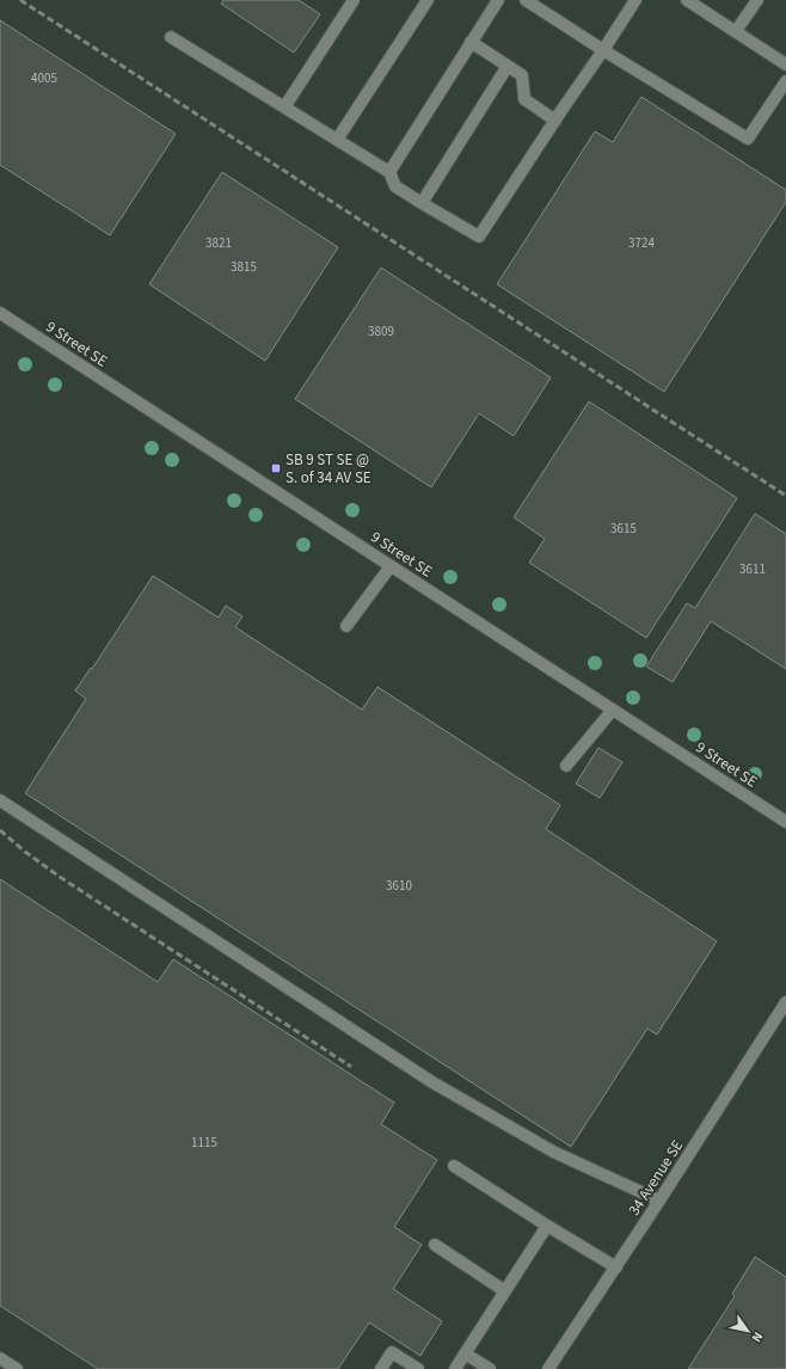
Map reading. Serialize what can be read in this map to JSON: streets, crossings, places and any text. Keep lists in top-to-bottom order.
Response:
{
  "streets": {
    "street": ["9 Street SE", "34 Avenue SE"]
  },
  "places": {
    "transit": ["SB 9 ST SE @ S. of 34 AV SE"]
  },
  "house_numbers": [
    "4005",
    "3821",
    "3724",
    "3815",
    "3809",
    "3615",
    "3611",
    "3610",
    "1115"
  ],
  "north": "bottom right"
}
